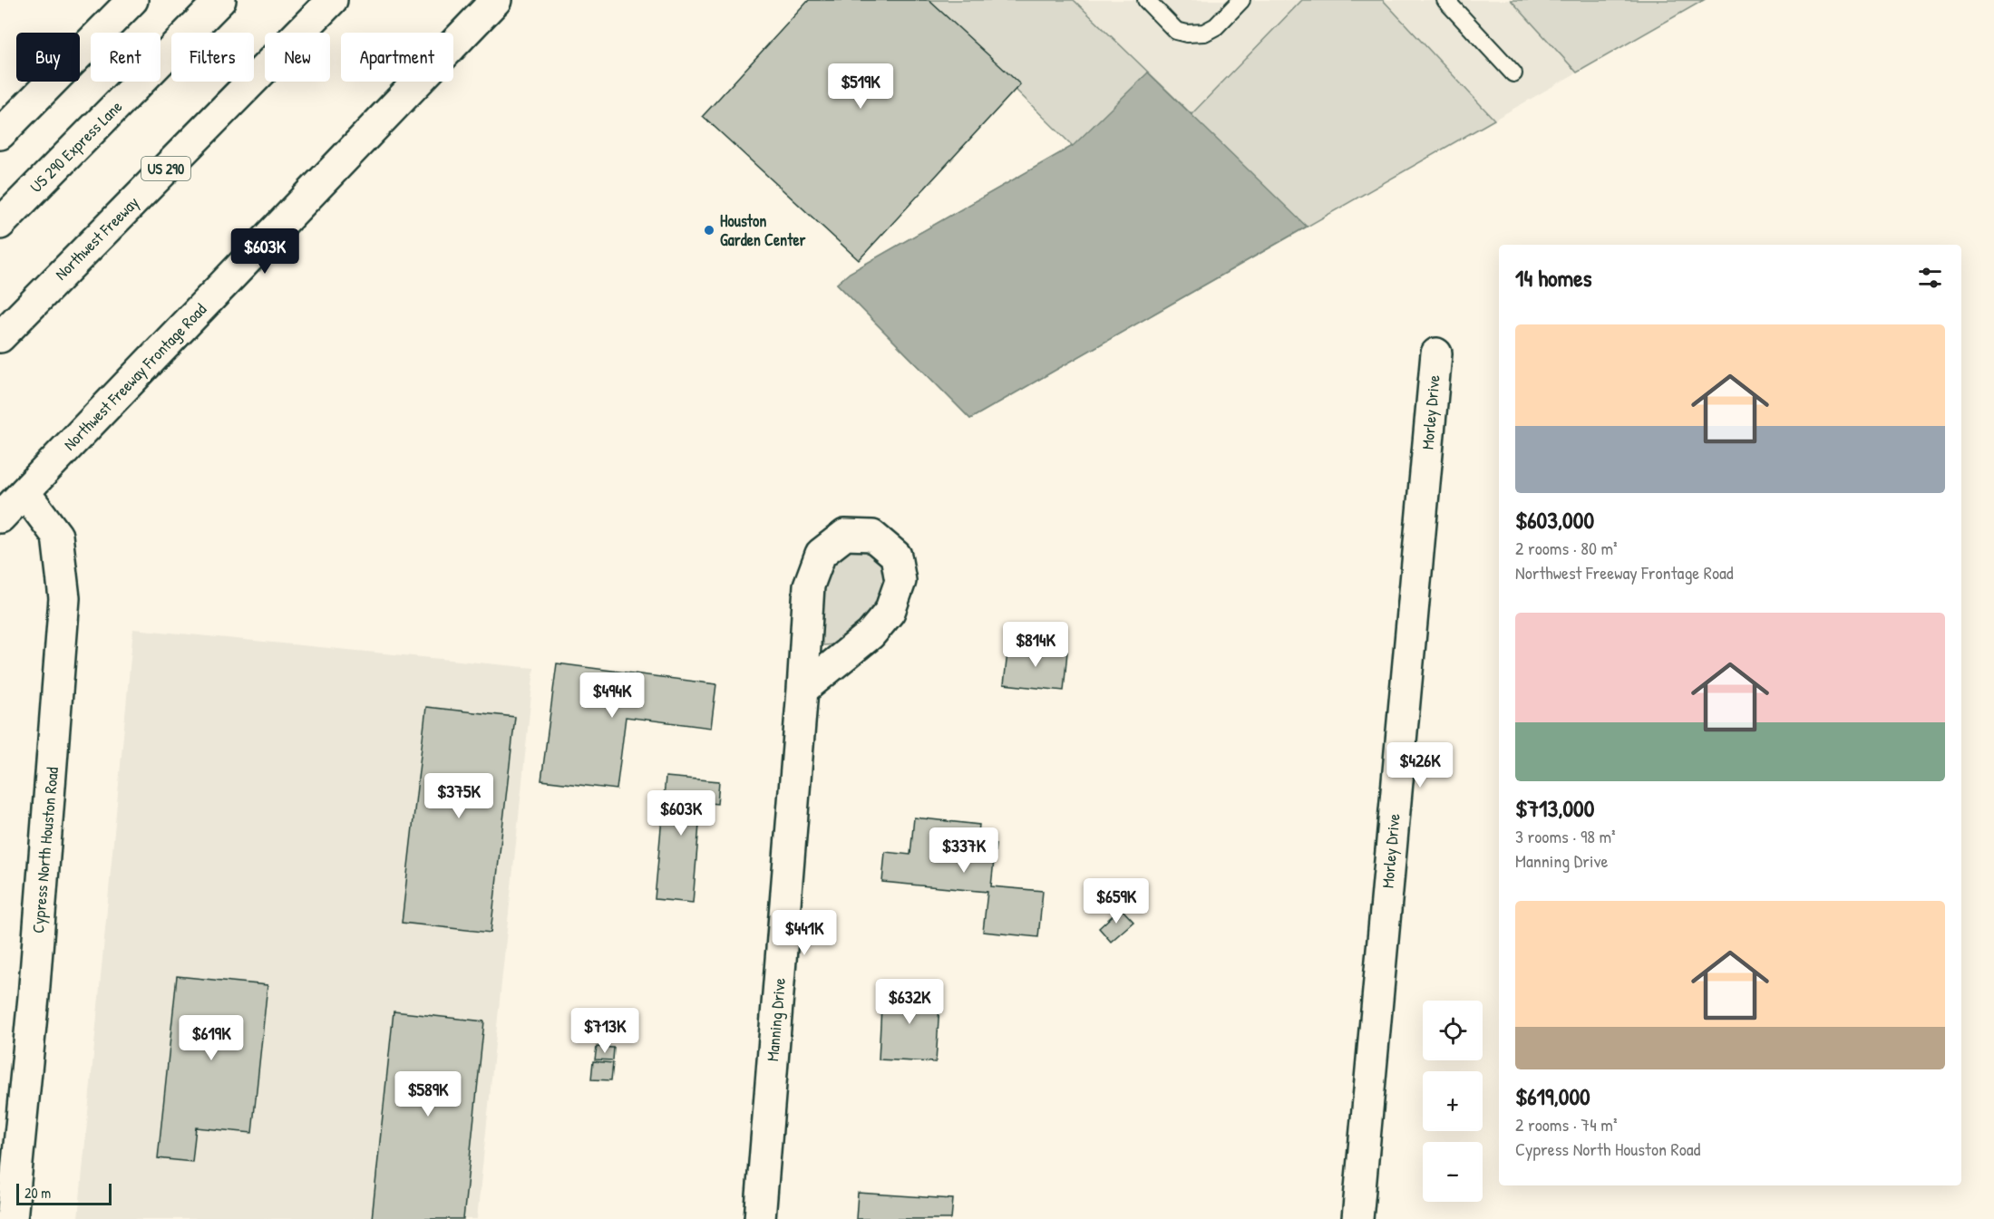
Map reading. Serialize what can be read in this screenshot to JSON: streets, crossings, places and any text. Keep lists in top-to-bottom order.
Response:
{
  "streets": {
    "main road": [
      "US 290 Express Lane",
      "US 290",
      "Northwest Freeway",
      "Northwest Freeway Frontage Road",
      "Morley Drive",
      "Cypress North Houston Road",
      "Manning Drive"
    ]
  },
  "crossings": [
    ["Northwest Freeway Frontage Road", "Cypress North Houston Road"]
  ],
  "places": ["Houston Garden Center"],
  "scale_bar": "20 m",
  "page": {
    "chip": [
      "Buy",
      "Rent",
      "Filters",
      "New",
      "Apartment"
    ],
    "price": [
      "$519K",
      "$603K",
      "$814K",
      "$494K",
      "$426K",
      "$375K",
      "$603K",
      "$337K",
      "$659K",
      "$441K",
      "$632K",
      "$713K",
      "$619K",
      "$589K"
    ],
    "heading": "14 homes",
    "list": [
      {
        "name": "$603,000",
        "note": "2 rooms · 80 m² · Northwest Freeway Frontage Road"
      },
      {
        "name": "$713,000",
        "note": "3 rooms · 98 m² · Manning Drive"
      },
      {
        "name": "$619,000",
        "note": "2 rooms · 74 m² · Cypress North Houston Road"
      }
    ],
    "map_buttons": ["+", "−"],
    "scale": "20 m"
  }
}
